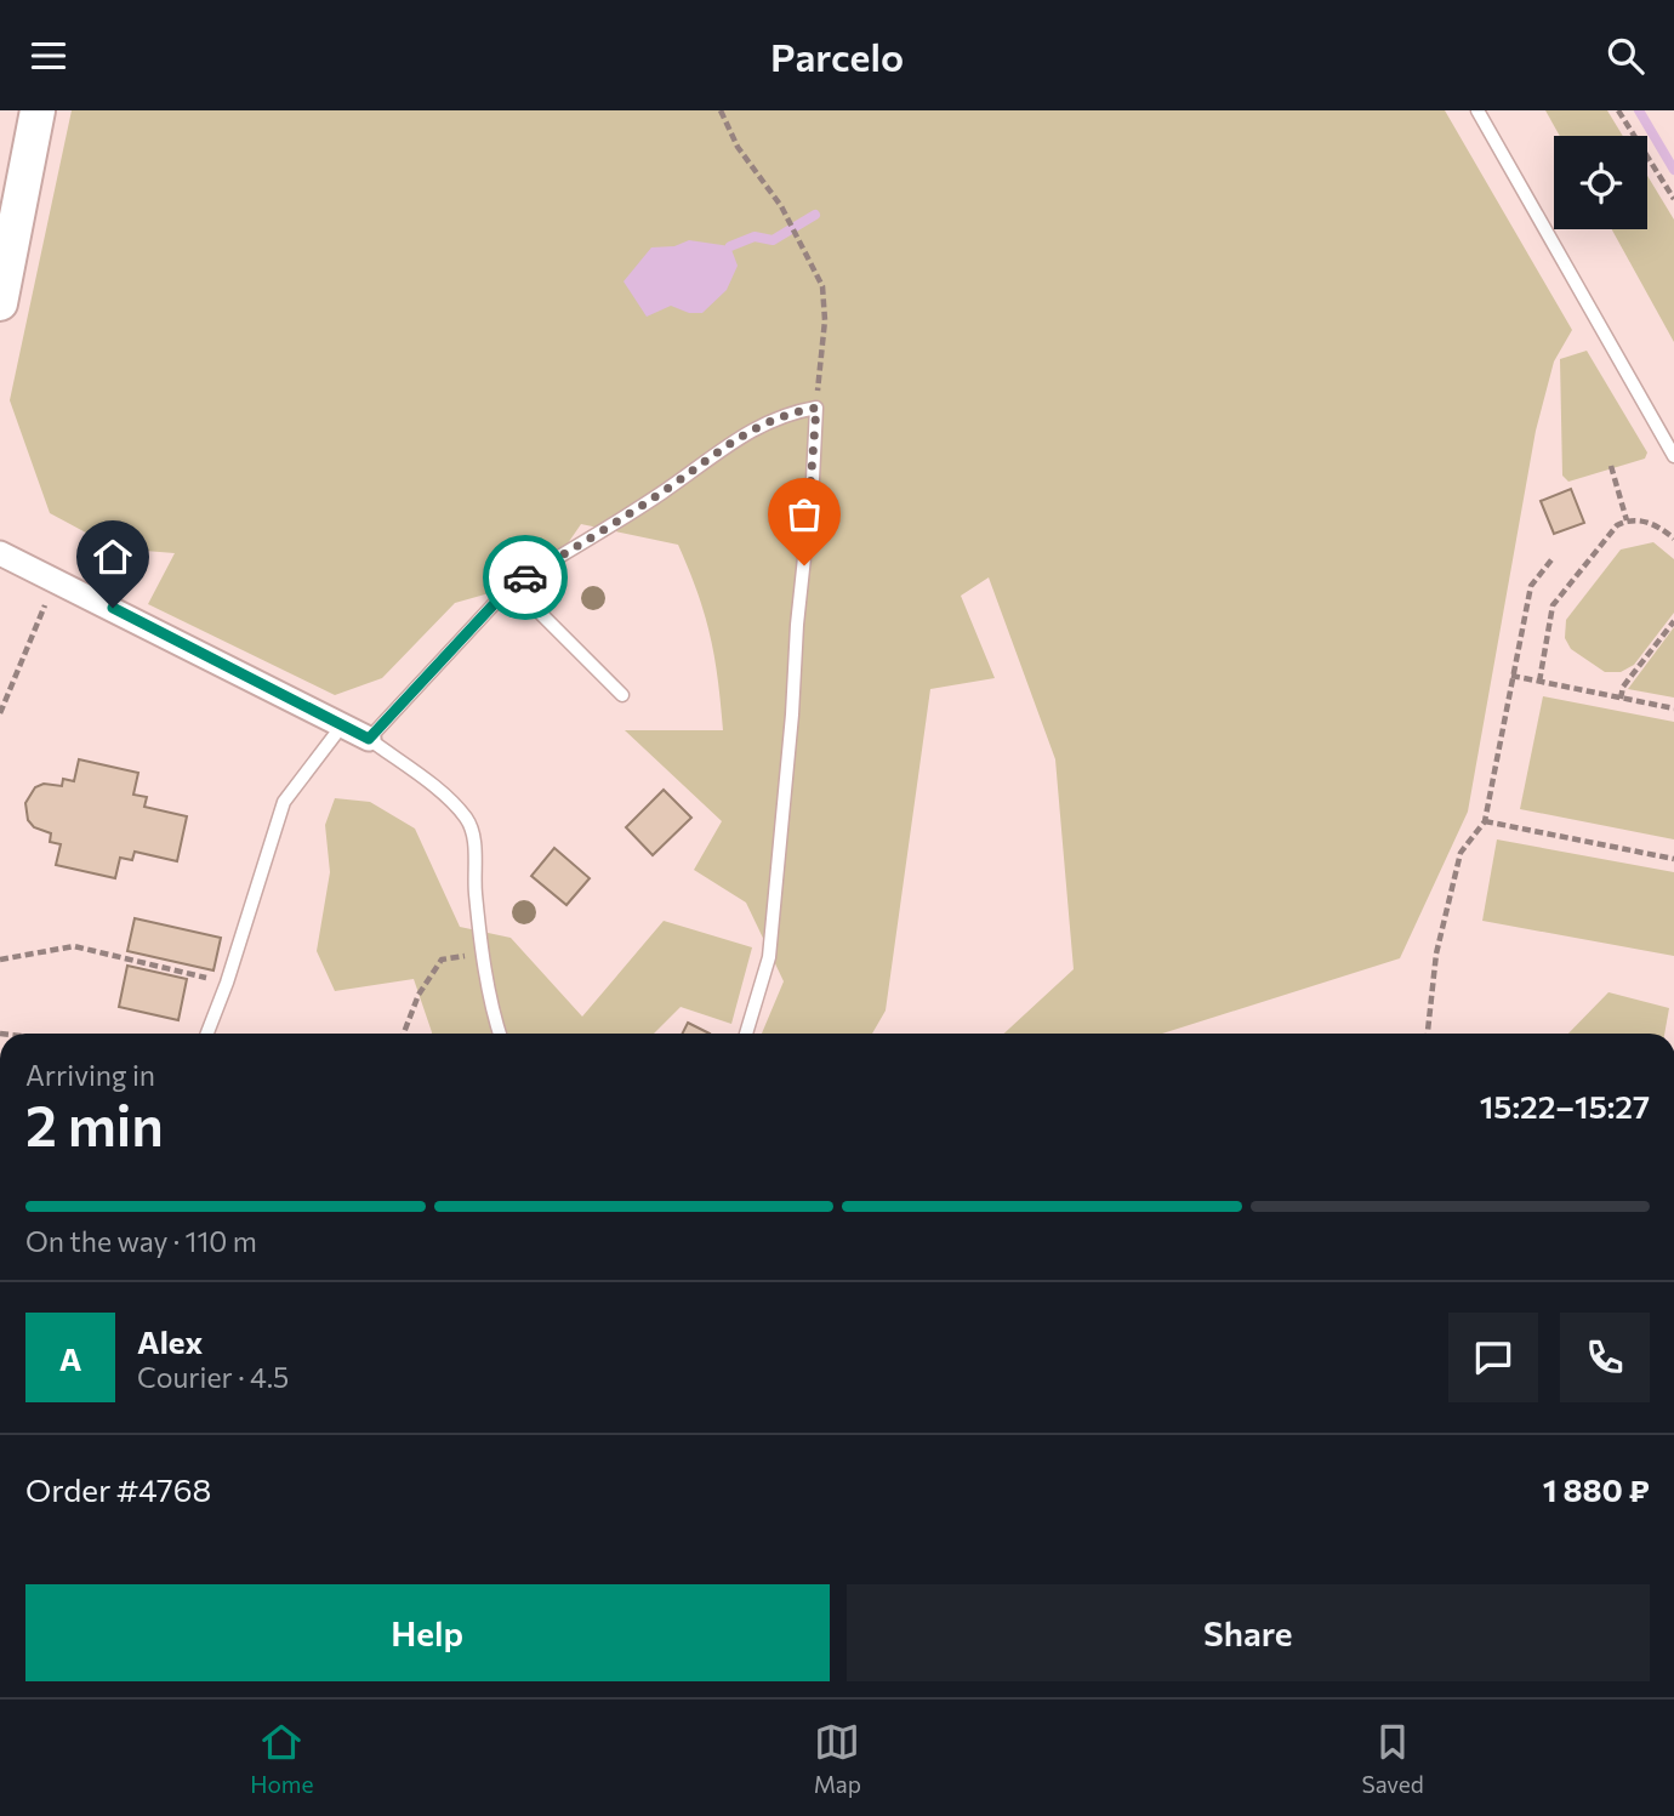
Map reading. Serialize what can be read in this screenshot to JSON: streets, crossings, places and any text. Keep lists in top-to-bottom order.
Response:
{
  "page": {
    "header": "Parcelo",
    "heading": ["2 min", "Arriving in", "15:22–15:27"],
    "panel": [
      "Alex",
      "Courier · 4.5",
      "Order #4768",
      "1 880 ₽"
    ],
    "bar": "On the way · 110 m",
    "round": "A",
    "buttons": ["Help", "Share"],
    "tabs": ["Home", "Map", "Saved"]
  }
}
